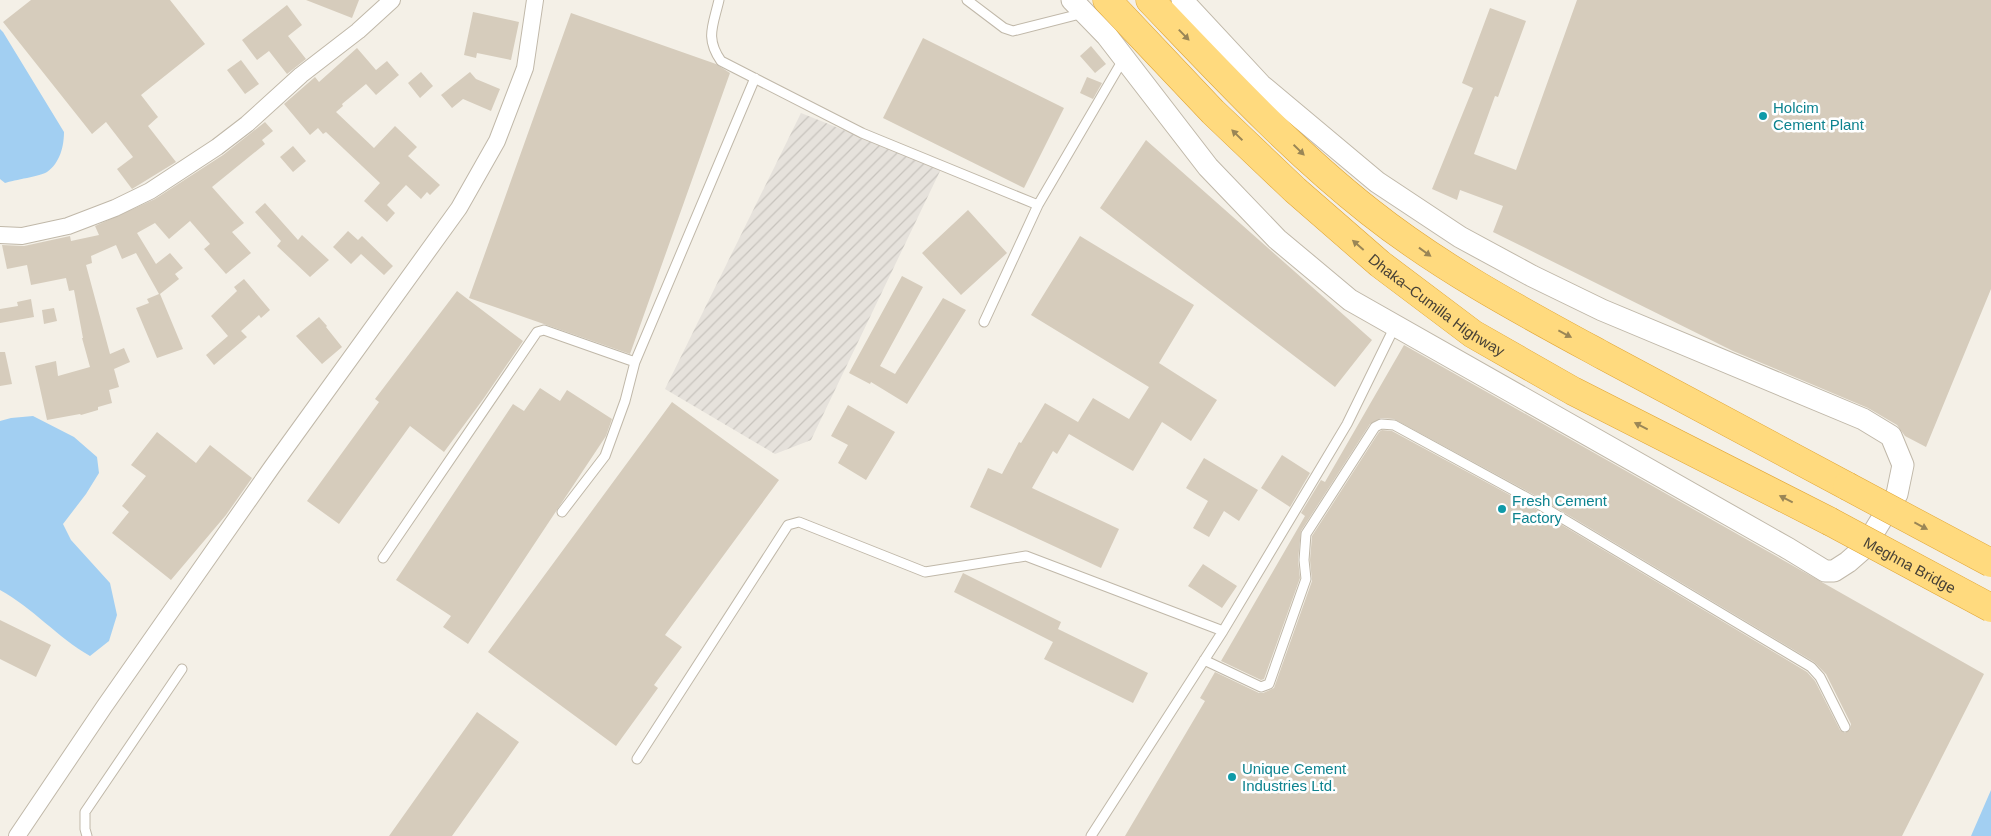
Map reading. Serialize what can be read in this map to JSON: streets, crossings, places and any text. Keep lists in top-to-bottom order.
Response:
{
  "streets": {
    "highway": ["Dhaka–Cumilla Highway", "Meghna Bridge"]
  },
  "crossings": [
    ["Dhaka–Cumilla Highway", "Meghna Bridge"]
  ],
  "places": ["Holcim Cement Plant", "Fresh Cement Factory", "Unique Cement Industries Ltd."]
}
